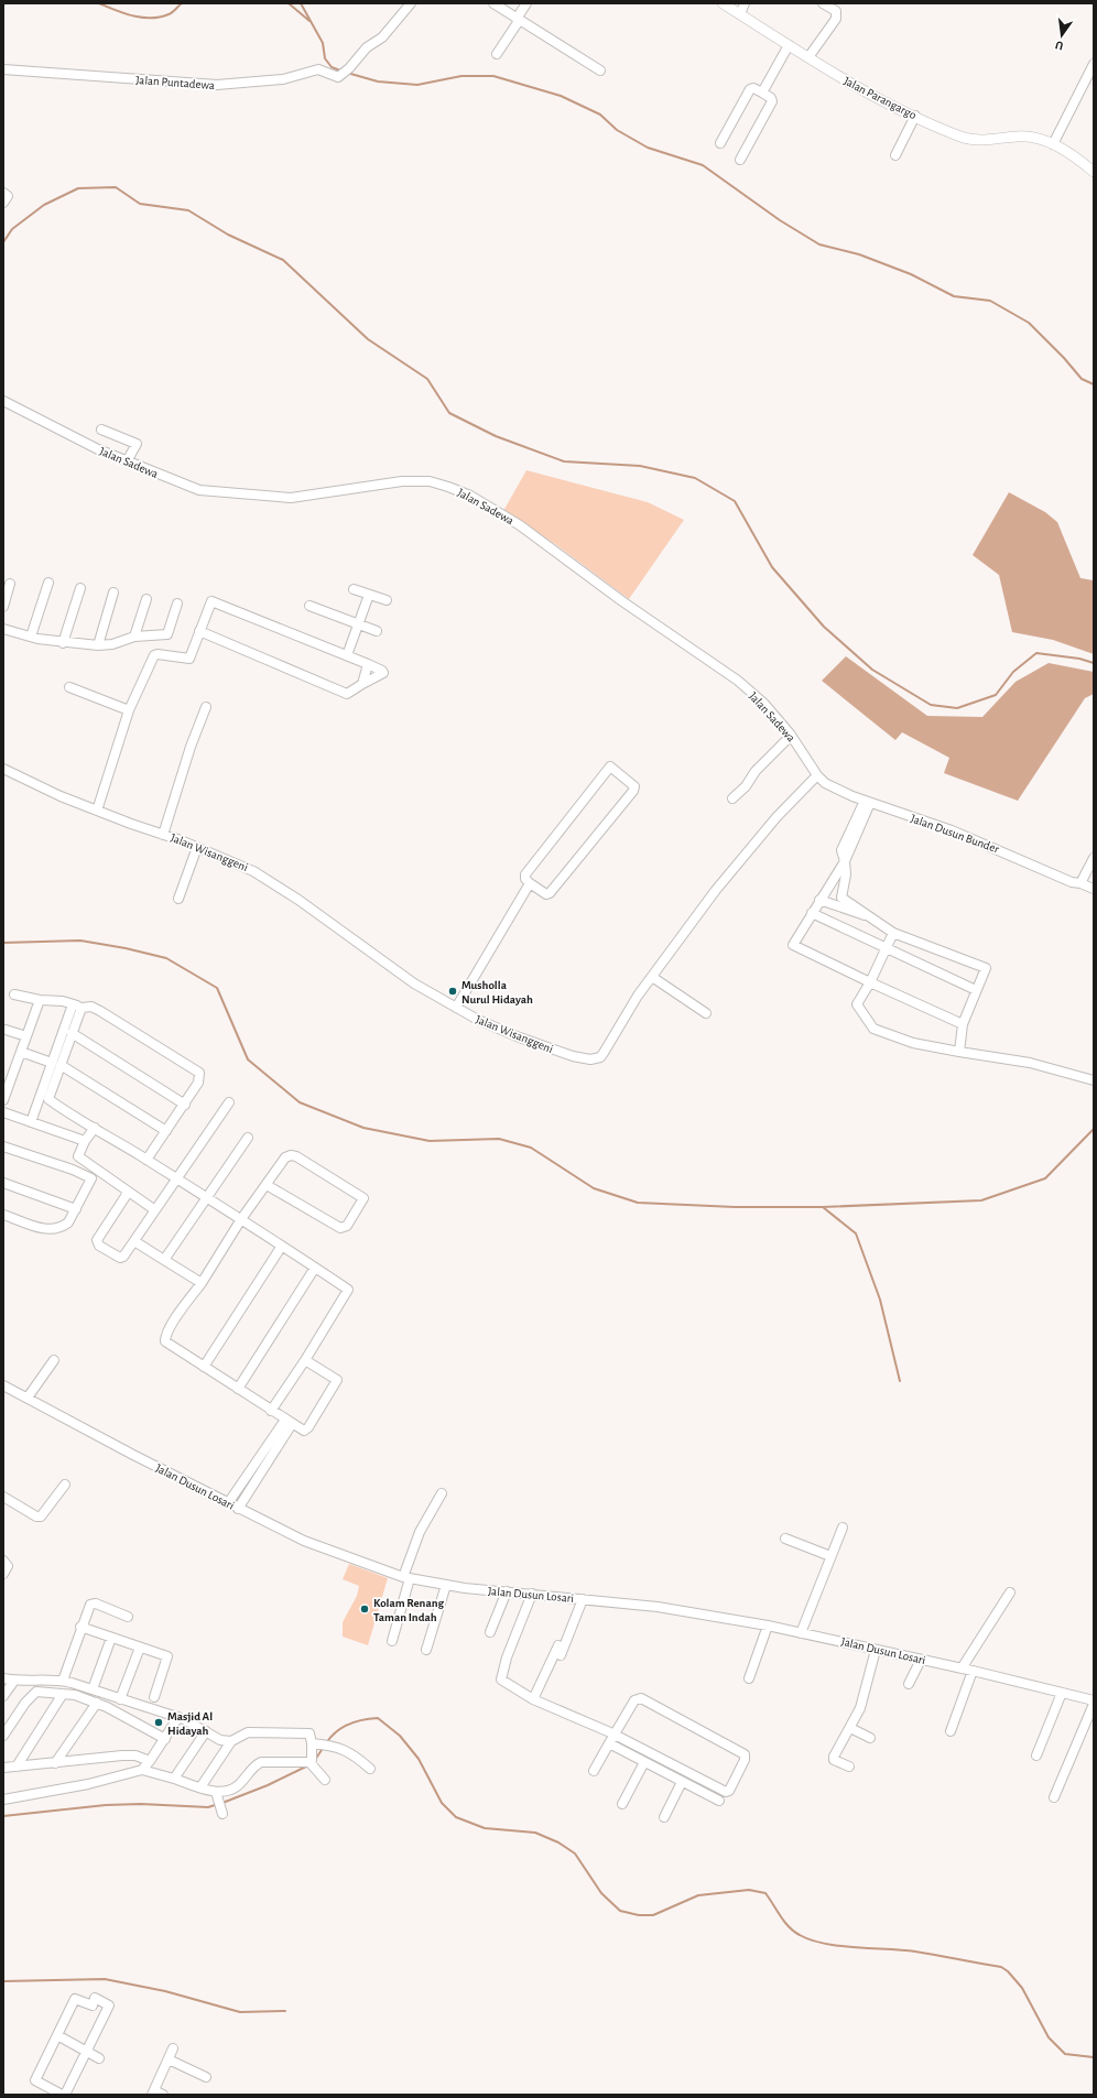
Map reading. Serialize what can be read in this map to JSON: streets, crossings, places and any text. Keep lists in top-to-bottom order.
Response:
{
  "streets": {
    "street": [
      "Jalan Puntadewa",
      "Jalan Parangargo",
      "Jalan Sadewa",
      "Jalan Dusun Bunder",
      "Jalan Wisanggeni",
      "Jalan Dusun Losari"
    ]
  },
  "crossings": [
    ["Jalan Sadewa", "Jalan Dusun Bunder"],
    ["Jalan Sadewa", "Jalan Wisanggeni"],
    ["Jalan Dusun Bunder", "Jalan Wisanggeni"]
  ],
  "places": ["Musholla Nurul Hidayah", "Kolam Renang Taman Indah", "Masjid Al Hidayah"],
  "north": "bottom"
}
